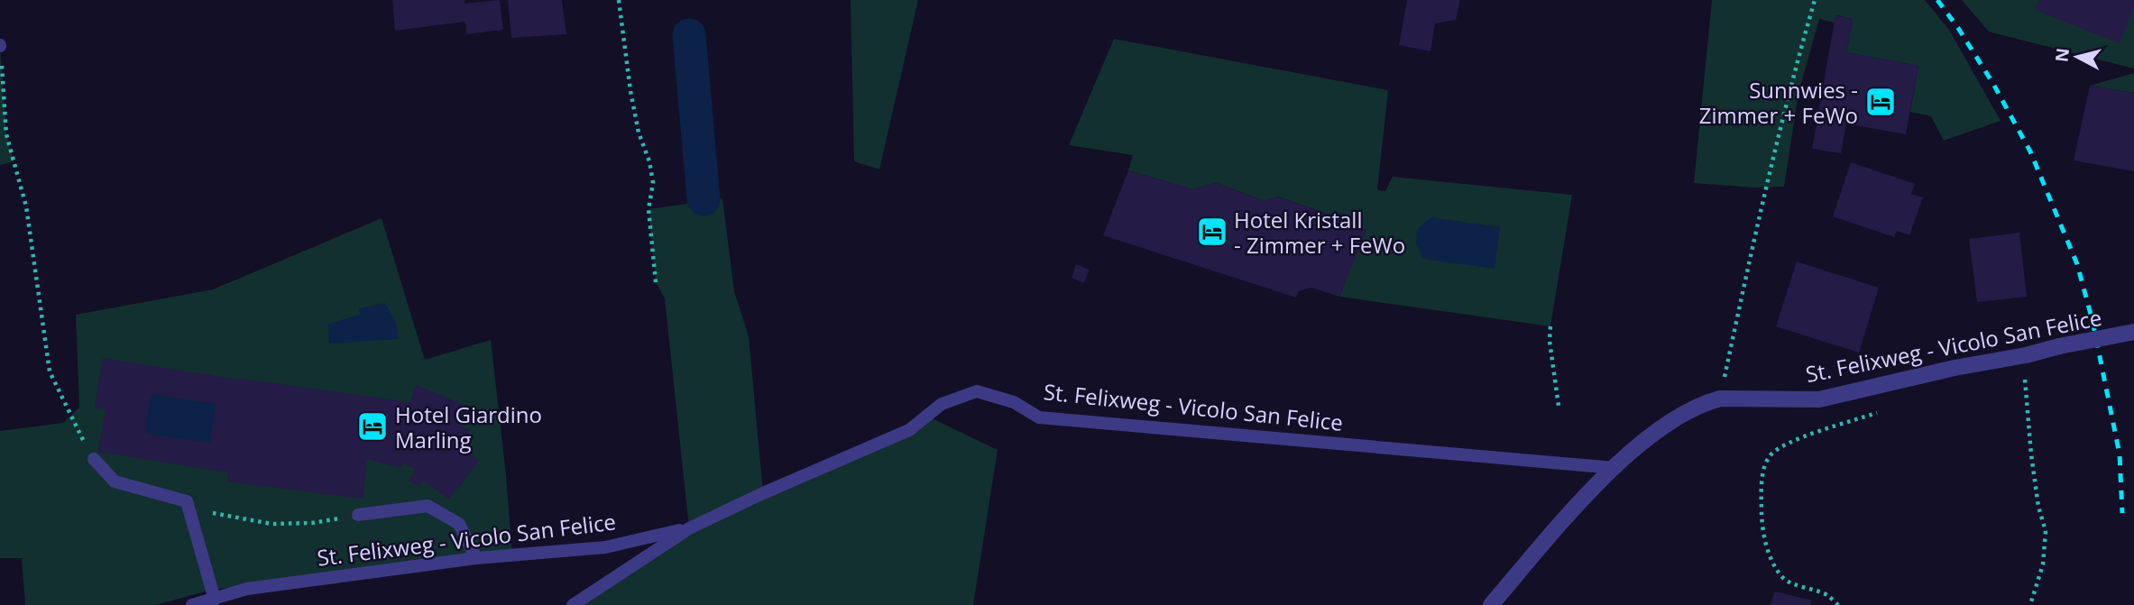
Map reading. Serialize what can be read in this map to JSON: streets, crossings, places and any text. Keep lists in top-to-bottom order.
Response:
{
  "streets": {
    "street": ["St. Felixweg - Vicolo San Felice"]
  },
  "places": {
    "hotel": ["Sunnwies - Zimmer + FeWo", "Hotel Kristall - Zimmer + FeWo", "Hotel Giardino Marling"]
  },
  "north": "left"
}
